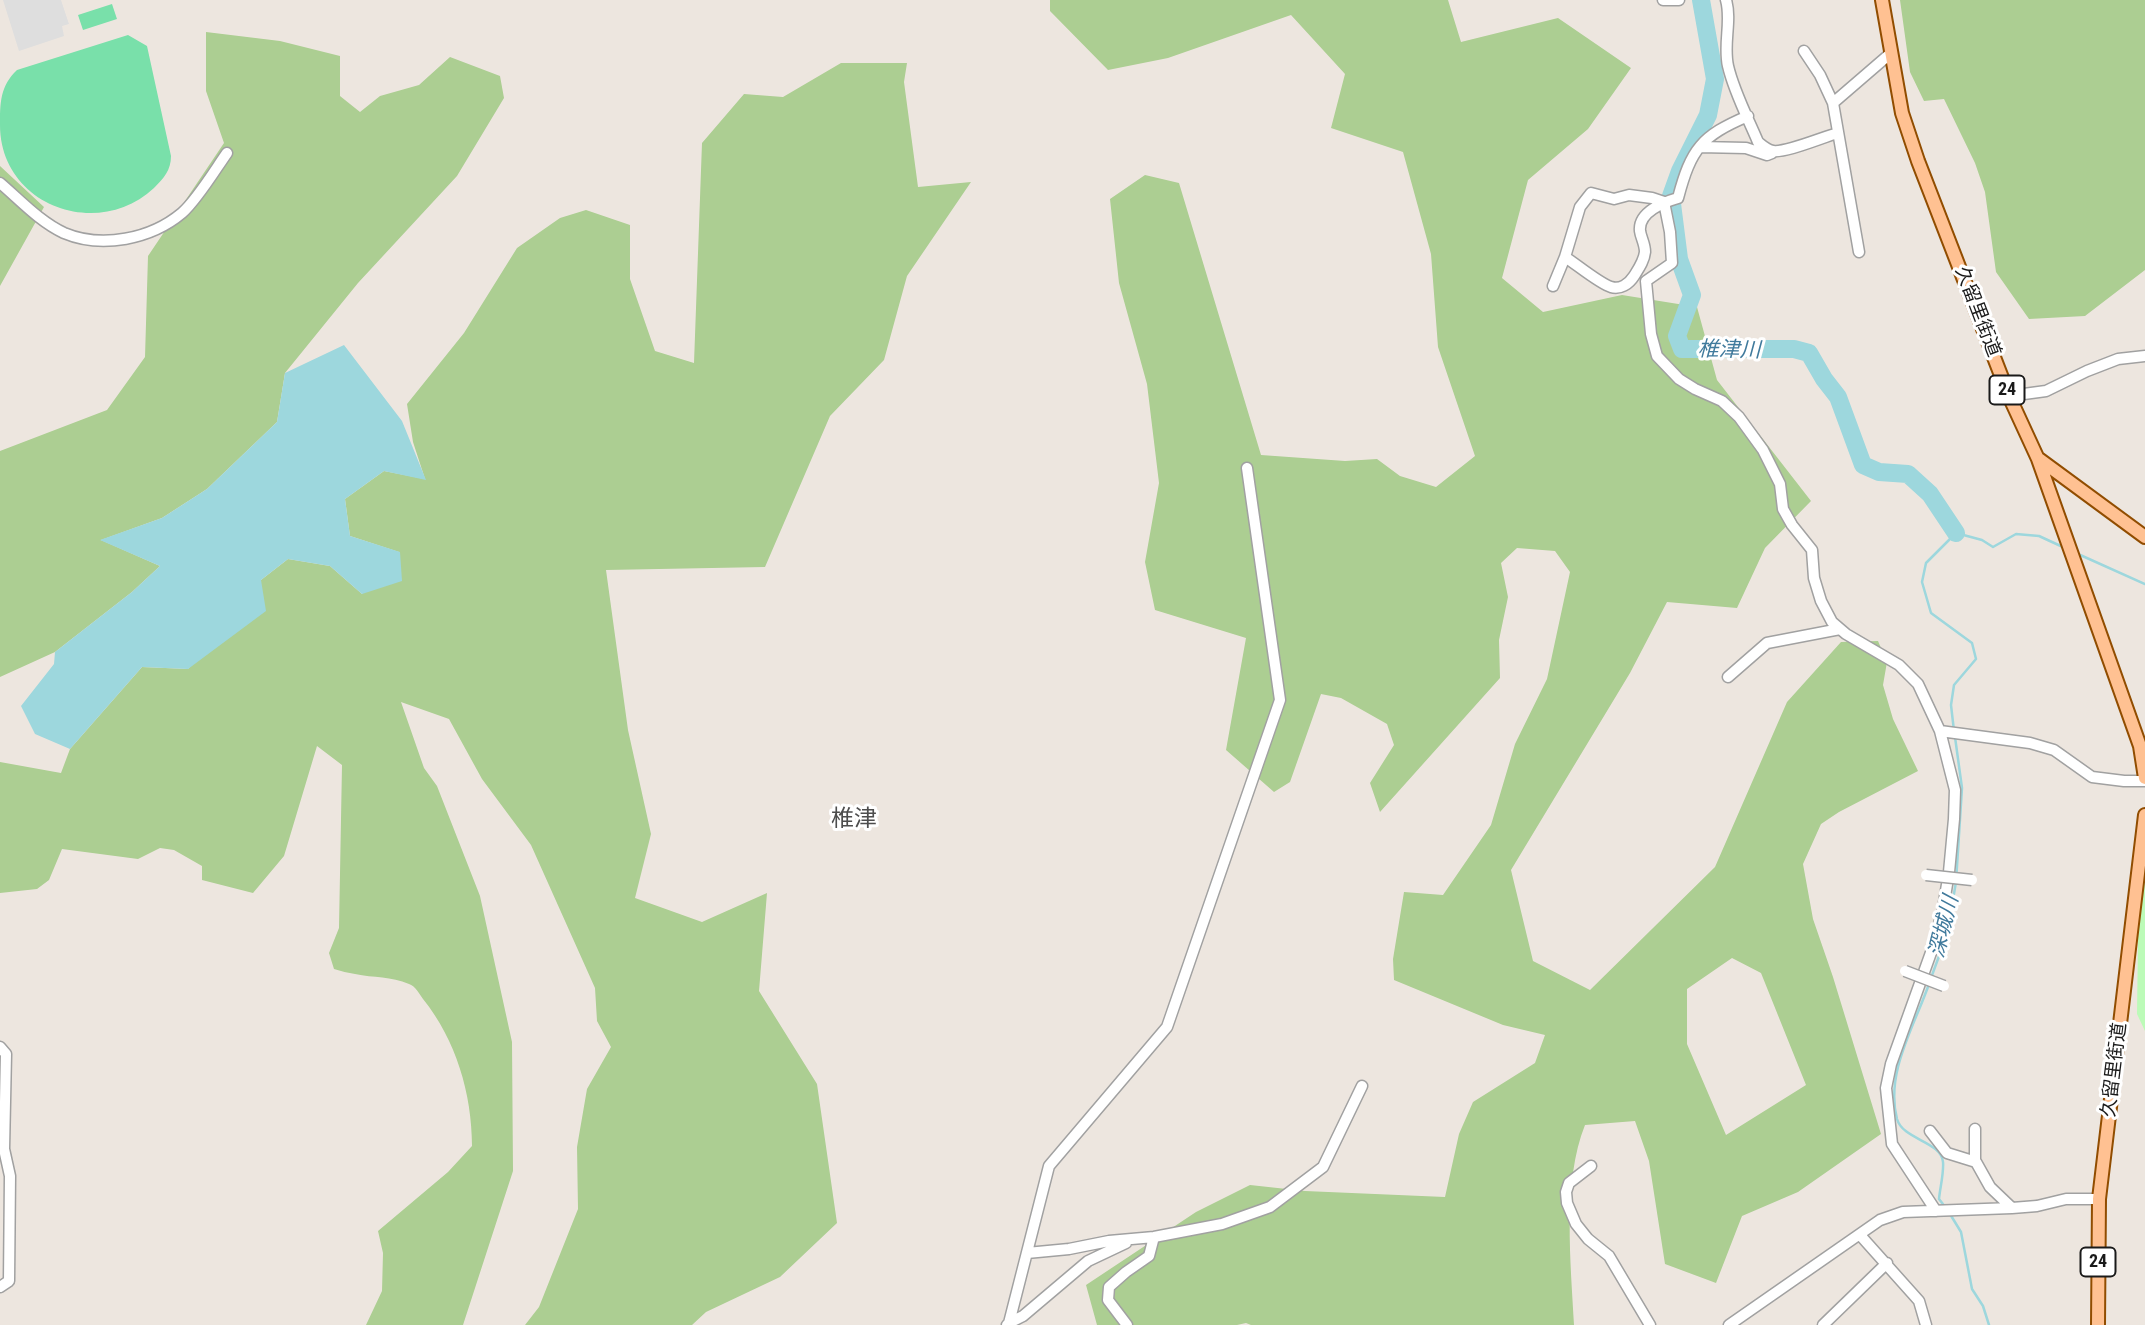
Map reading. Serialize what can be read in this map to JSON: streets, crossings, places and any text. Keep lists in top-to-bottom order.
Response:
{
  "streets": {
    "main road": ["久留里街道", "24"]
  },
  "districts": ["椎津"],
  "water": ["椎津川", "深城川"]
}
